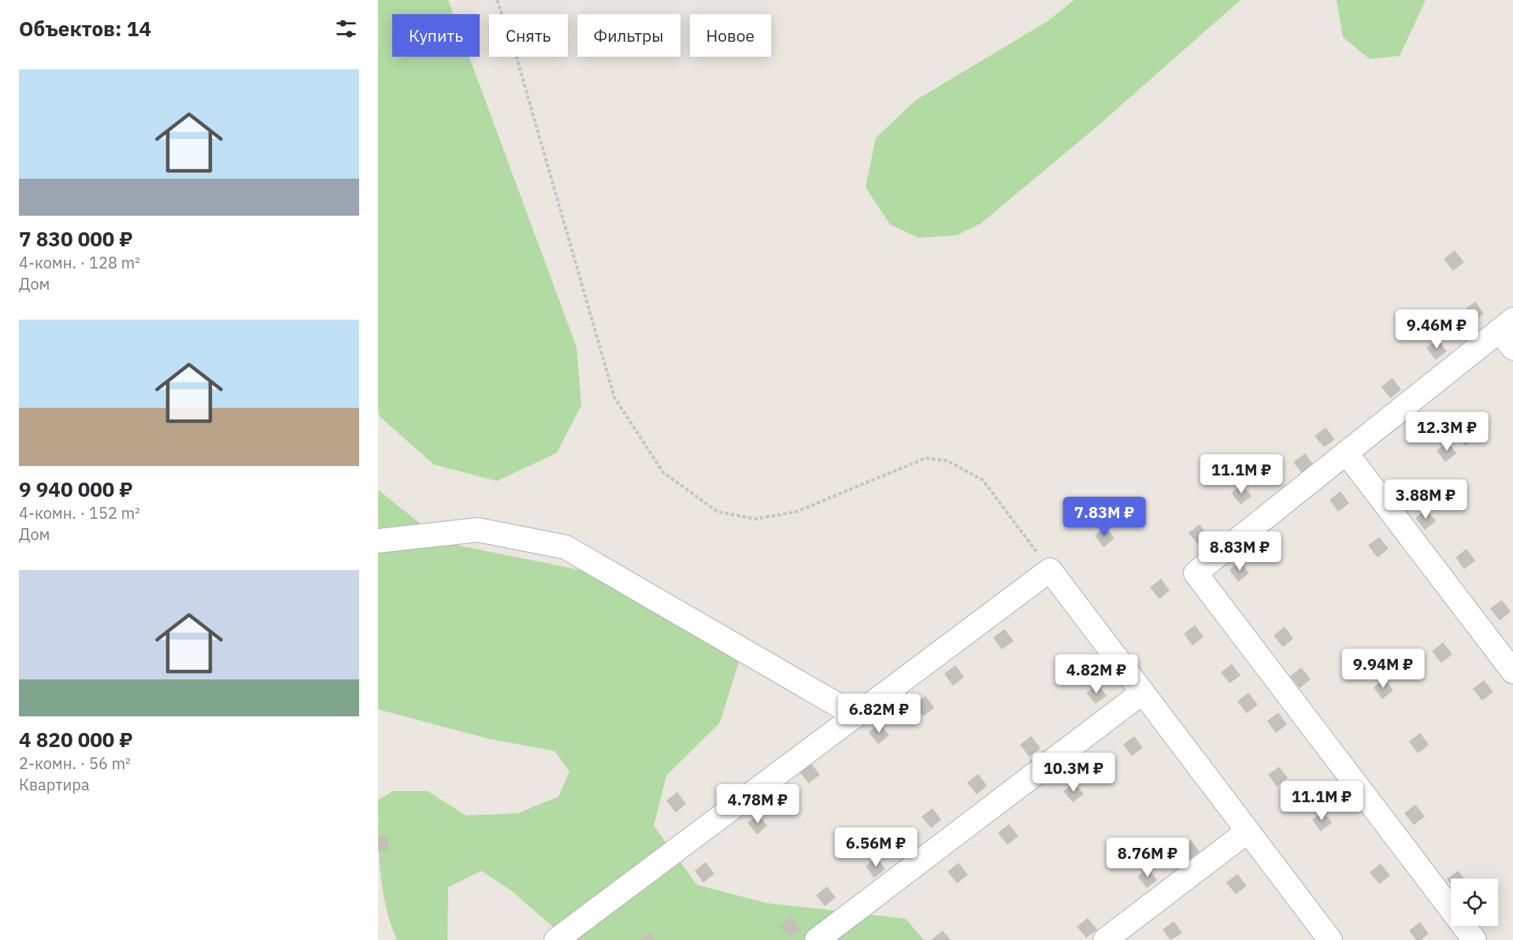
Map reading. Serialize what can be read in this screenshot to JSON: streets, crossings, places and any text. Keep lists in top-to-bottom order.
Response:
{
  "page": {
    "heading": "Объектов: 14",
    "chip": [
      "Купить",
      "Снять",
      "Фильтры",
      "Новое"
    ],
    "list": [
      {
        "name": "7 830 000 ₽",
        "note": "4-комн. · 128 m² · Дом"
      },
      {
        "name": "9 940 000 ₽",
        "note": "4-комн. · 152 m² · Дом"
      },
      {
        "name": "4 820 000 ₽",
        "note": "2-комн. · 56 m² · Квартира"
      }
    ],
    "price": [
      "9.46M ₽",
      "12.3M ₽",
      "11.1M ₽",
      "3.88M ₽",
      "7.83M ₽",
      "8.83M ₽",
      "9.94M ₽",
      "4.82M ₽",
      "6.82M ₽",
      "10.3M ₽",
      "11.1M ₽",
      "4.78M ₽",
      "6.56M ₽",
      "8.76M ₽"
    ]
  }
}
